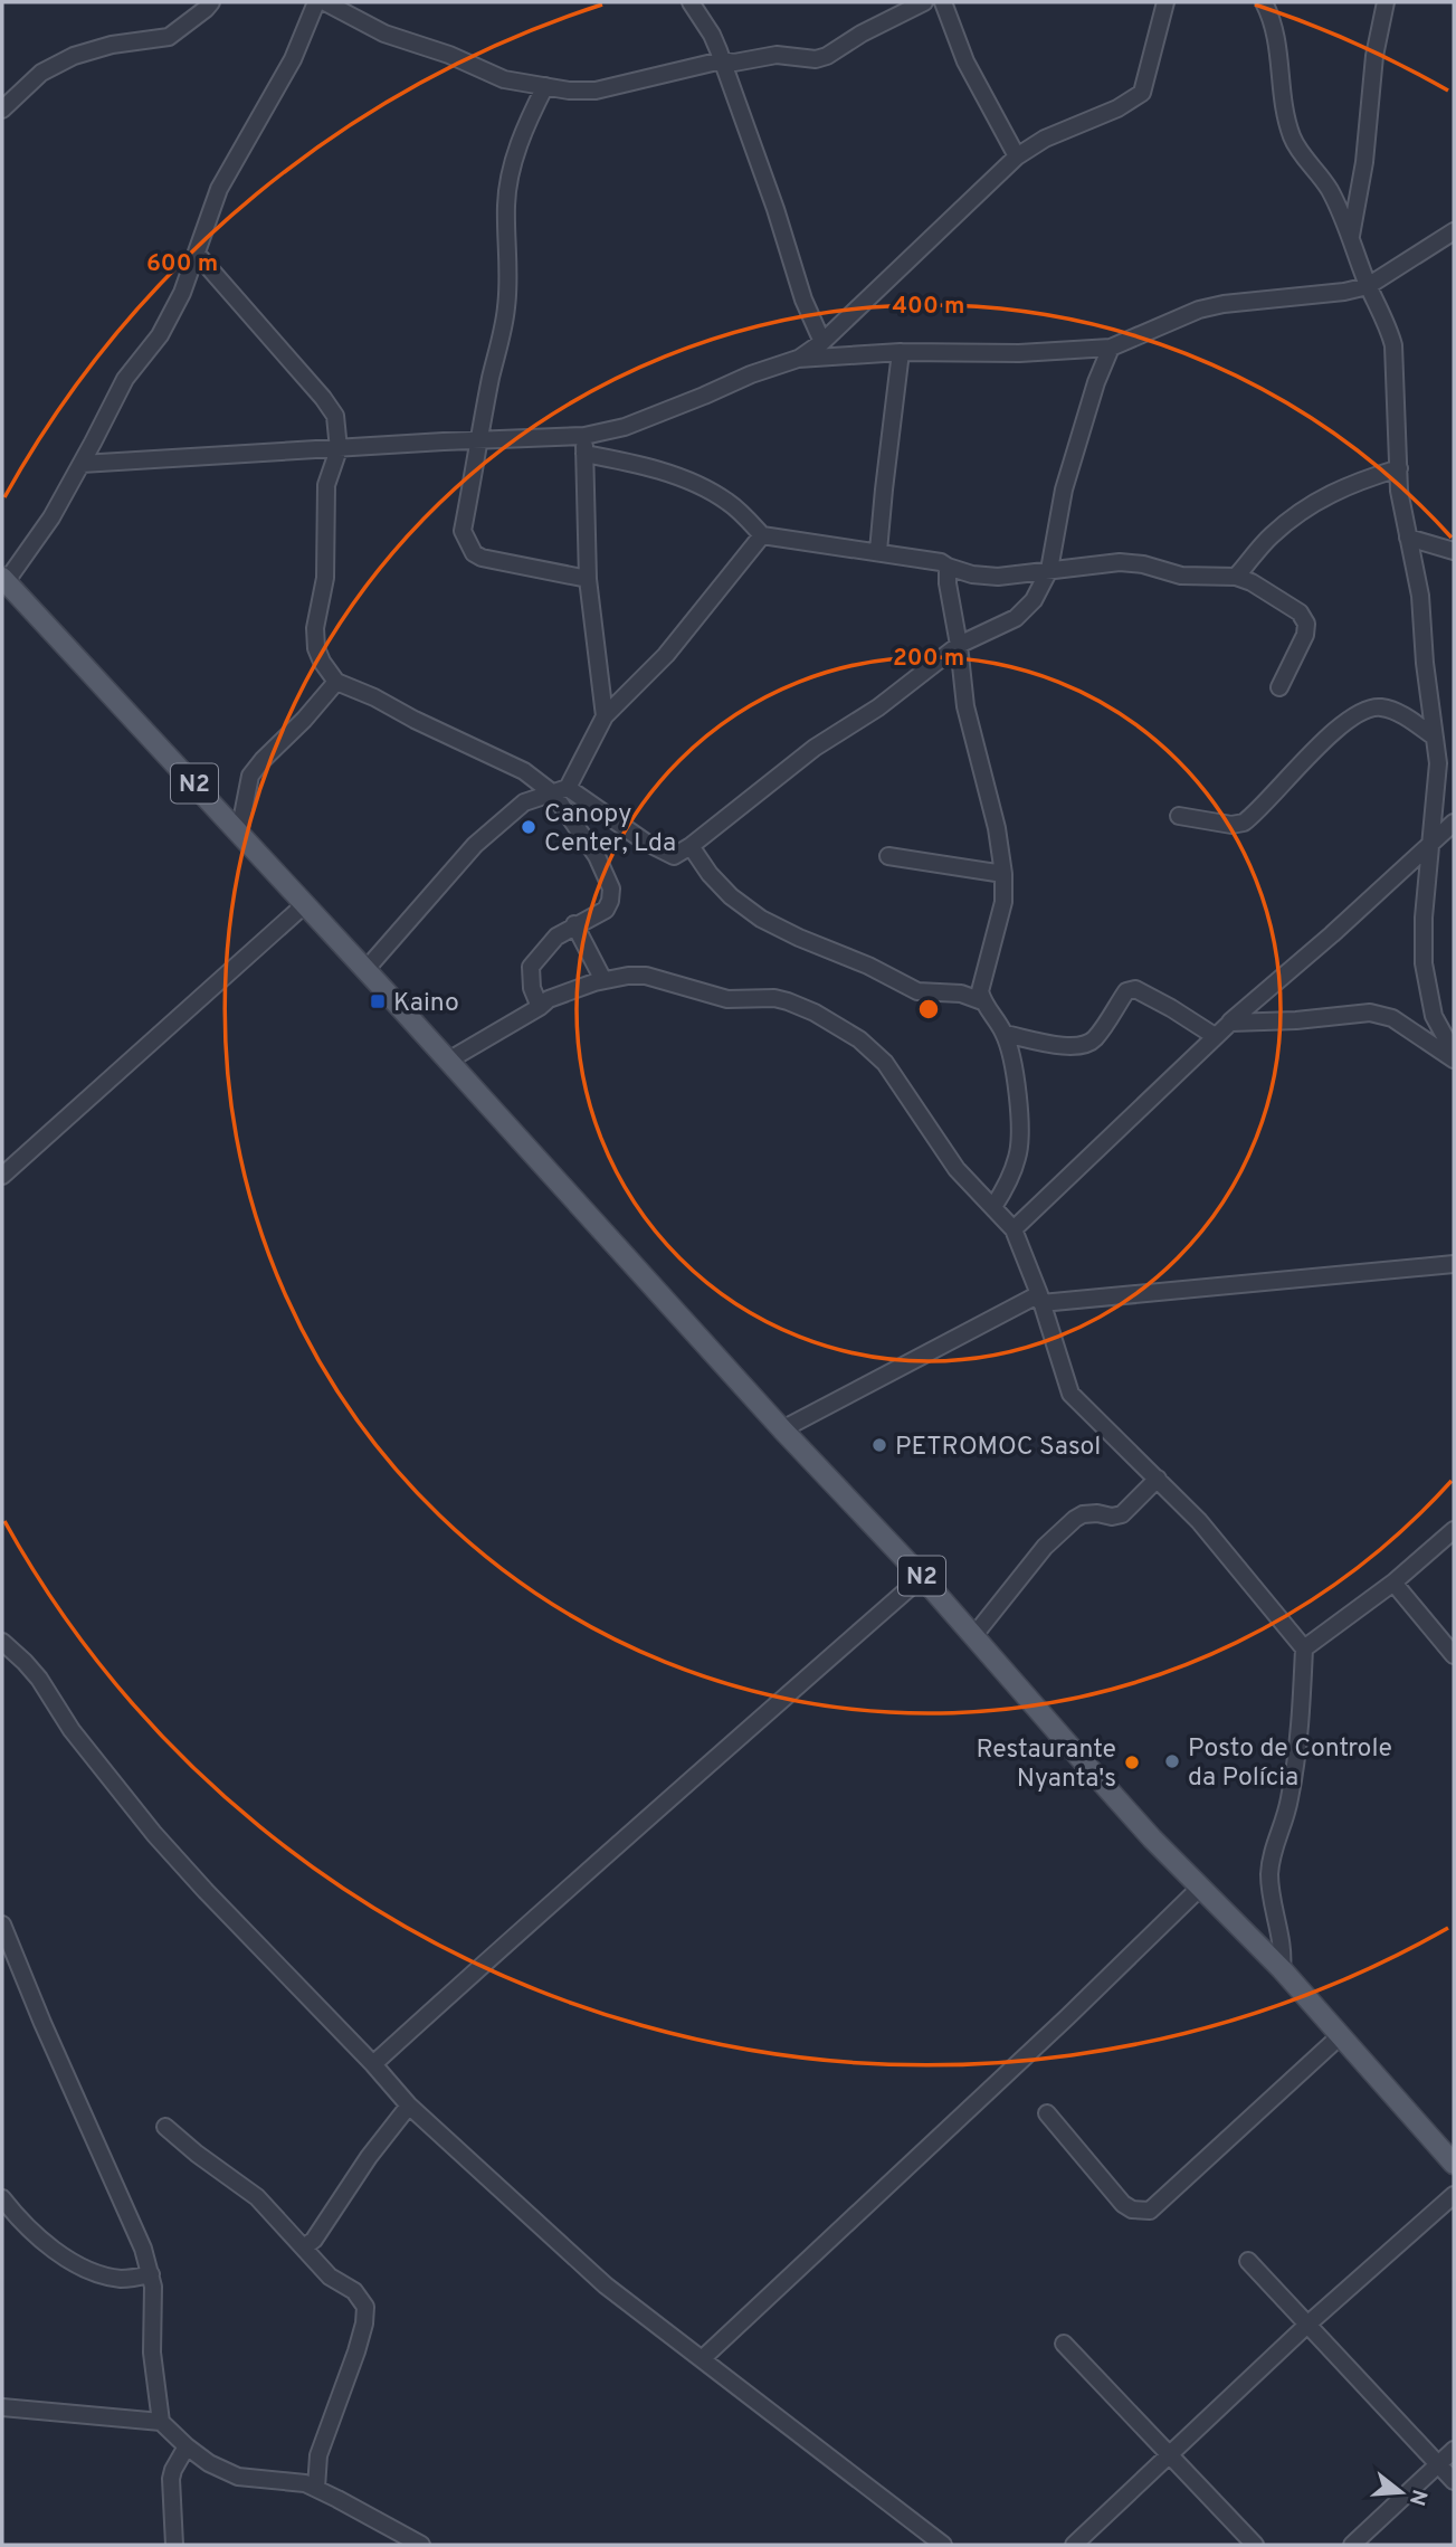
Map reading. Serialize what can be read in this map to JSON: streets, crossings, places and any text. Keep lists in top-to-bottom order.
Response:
{
  "streets": {
    "main road": ["N2"]
  },
  "places": {
    "other": [
      "Canopy Center, Lda",
      "PETROMOC Sasol",
      "Posto de Controle da Polícia",
      "Restaurante Nyanta's"
    ],
    "transit": ["Kaino"]
  },
  "north": "right",
  "rings": ["600 m", "400 m", "200 m"]
}
